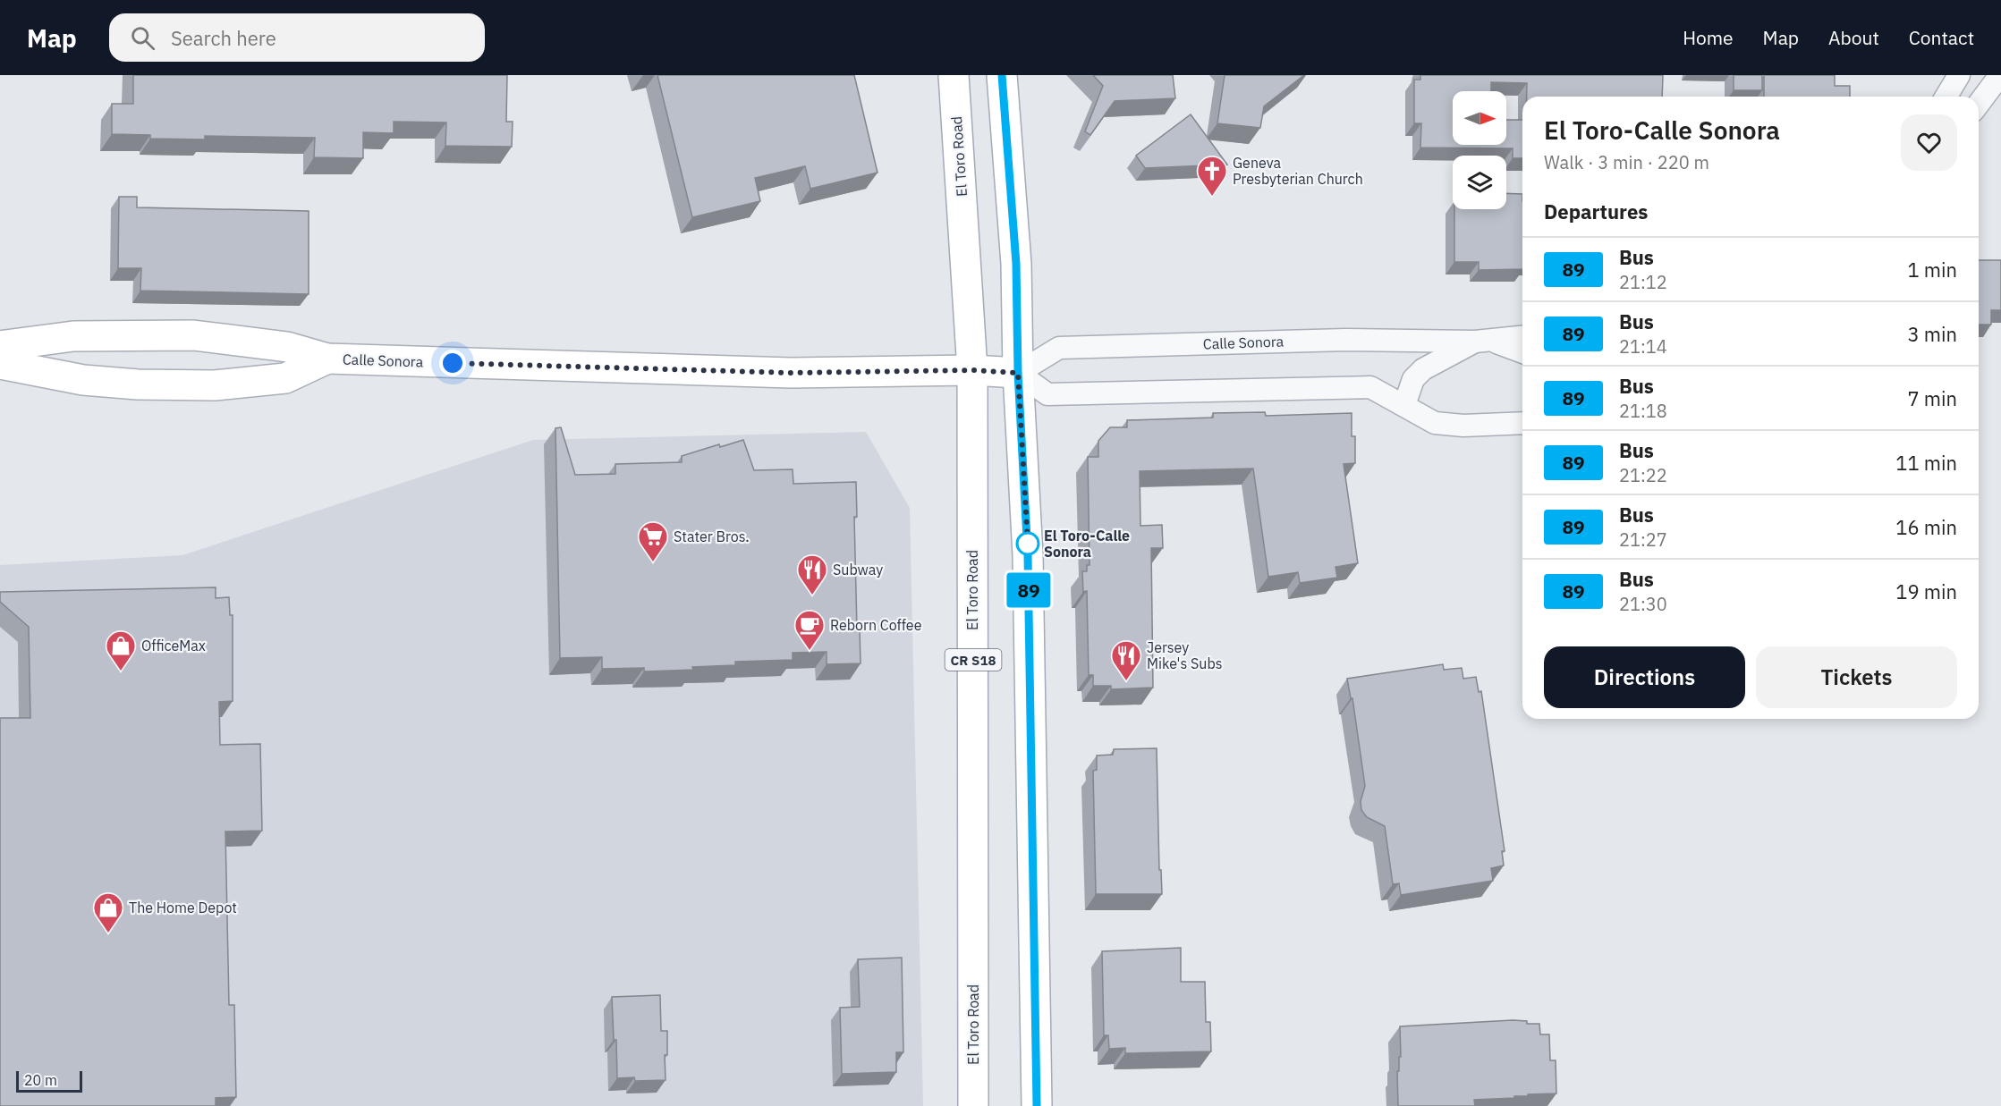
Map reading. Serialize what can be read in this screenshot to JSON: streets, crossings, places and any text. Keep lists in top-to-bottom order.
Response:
{
  "streets": {
    "main road": ["El Toro Road", "Calle Sonora", "CR S18"]
  },
  "crossings": [
    ["El Toro Road", "Calle Sonora"]
  ],
  "places": {
    "church": ["Geneva Presbyterian Church"],
    "other": ["El Toro-Calle Sonora"],
    "supermarket": ["Stater Bros."],
    "restaurant": ["Subway", "Jersey Mike's Subs"],
    "cafe": ["Reborn Coffee"],
    "shop": ["OfficeMax", "The Home Depot"]
  },
  "lines": ["bus line 89"],
  "scale_bar": "20 m",
  "north": "right",
  "page": {
    "header": "Map",
    "search": "Search here",
    "nav": [
      "Home",
      "Map",
      "About",
      "Contact"
    ],
    "on_map": "89",
    "heading": [
      ["El Toro-Calle Sonora", "Walk · 3 min · 220 m"],
      "Departures"
    ],
    "list": [
      {
        "mark": "89",
        "name": "Bus",
        "note": "21:12",
        "value": "1 min"
      },
      {
        "mark": "89",
        "name": "Bus",
        "note": "21:14",
        "value": "3 min"
      },
      {
        "mark": "89",
        "name": "Bus",
        "note": "21:18",
        "value": "7 min"
      },
      {
        "mark": "89",
        "name": "Bus",
        "note": "21:22",
        "value": "11 min"
      },
      {
        "mark": "89",
        "name": "Bus",
        "note": "21:27",
        "value": "16 min"
      },
      {
        "mark": "89",
        "name": "Bus",
        "note": "21:30",
        "value": "19 min"
      }
    ],
    "buttons": ["Directions", "Tickets"],
    "scale": "20 m"
  }
}
